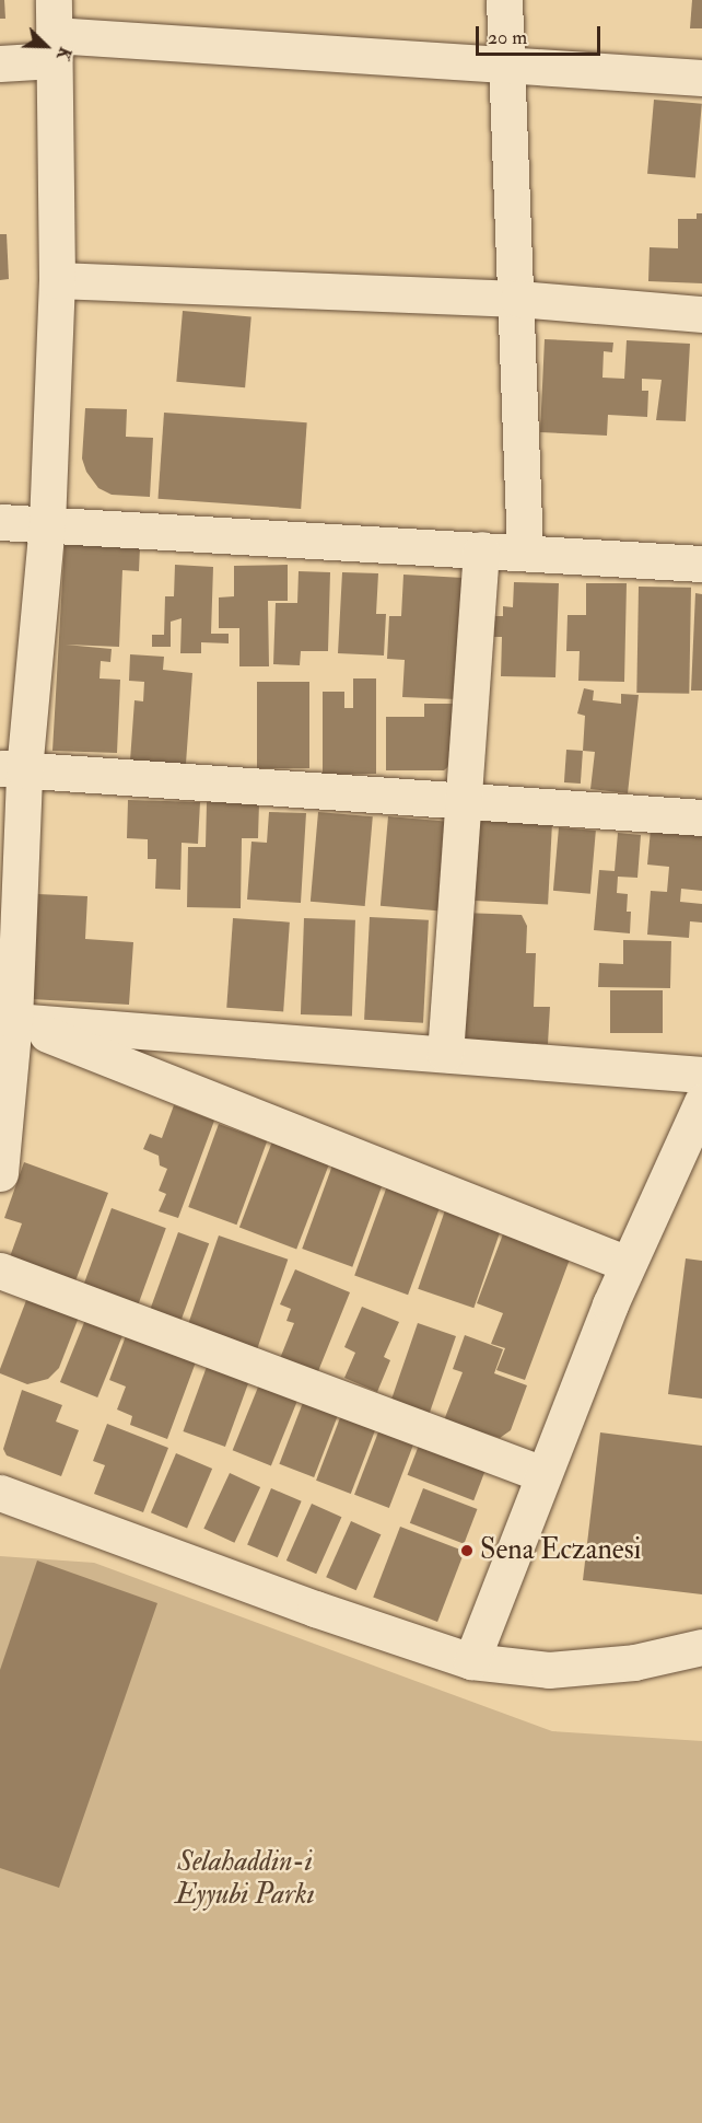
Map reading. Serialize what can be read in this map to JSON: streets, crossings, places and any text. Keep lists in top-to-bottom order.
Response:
{
  "parks": ["Selahaddin-i Eyyubi Parkı"],
  "places": ["Sena Eczanesi"],
  "scale_bar": "20 m",
  "north": "bottom right"
}
